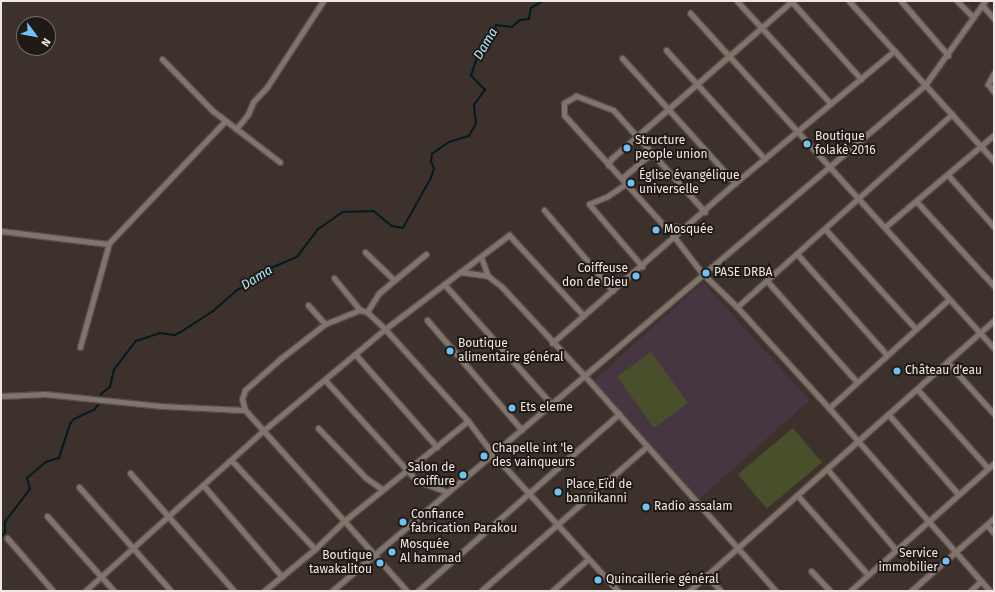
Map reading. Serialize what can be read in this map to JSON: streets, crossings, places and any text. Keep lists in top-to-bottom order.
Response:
{
  "water": ["Dama"],
  "places": [
    "Boutique folakè 2016",
    "Structure people union",
    "Église évangélique universelle",
    "Mosquée",
    "PASE DRBA",
    "Coiffeuse don de Dieu",
    "Boutique alimentaire général",
    "Château d'eau",
    "Ets eleme",
    "Chapelle int 'le des vainqueurs",
    "Salon de coiffure",
    "Place Eïd de bannikanni",
    "Radio assalam",
    "Confiance fabrication Parakou",
    "Mosquée Al hammad",
    "Service immobilier",
    "Boutique tawakalitou",
    "Quincaillerie général"
  ],
  "north": "bottom right"
}
